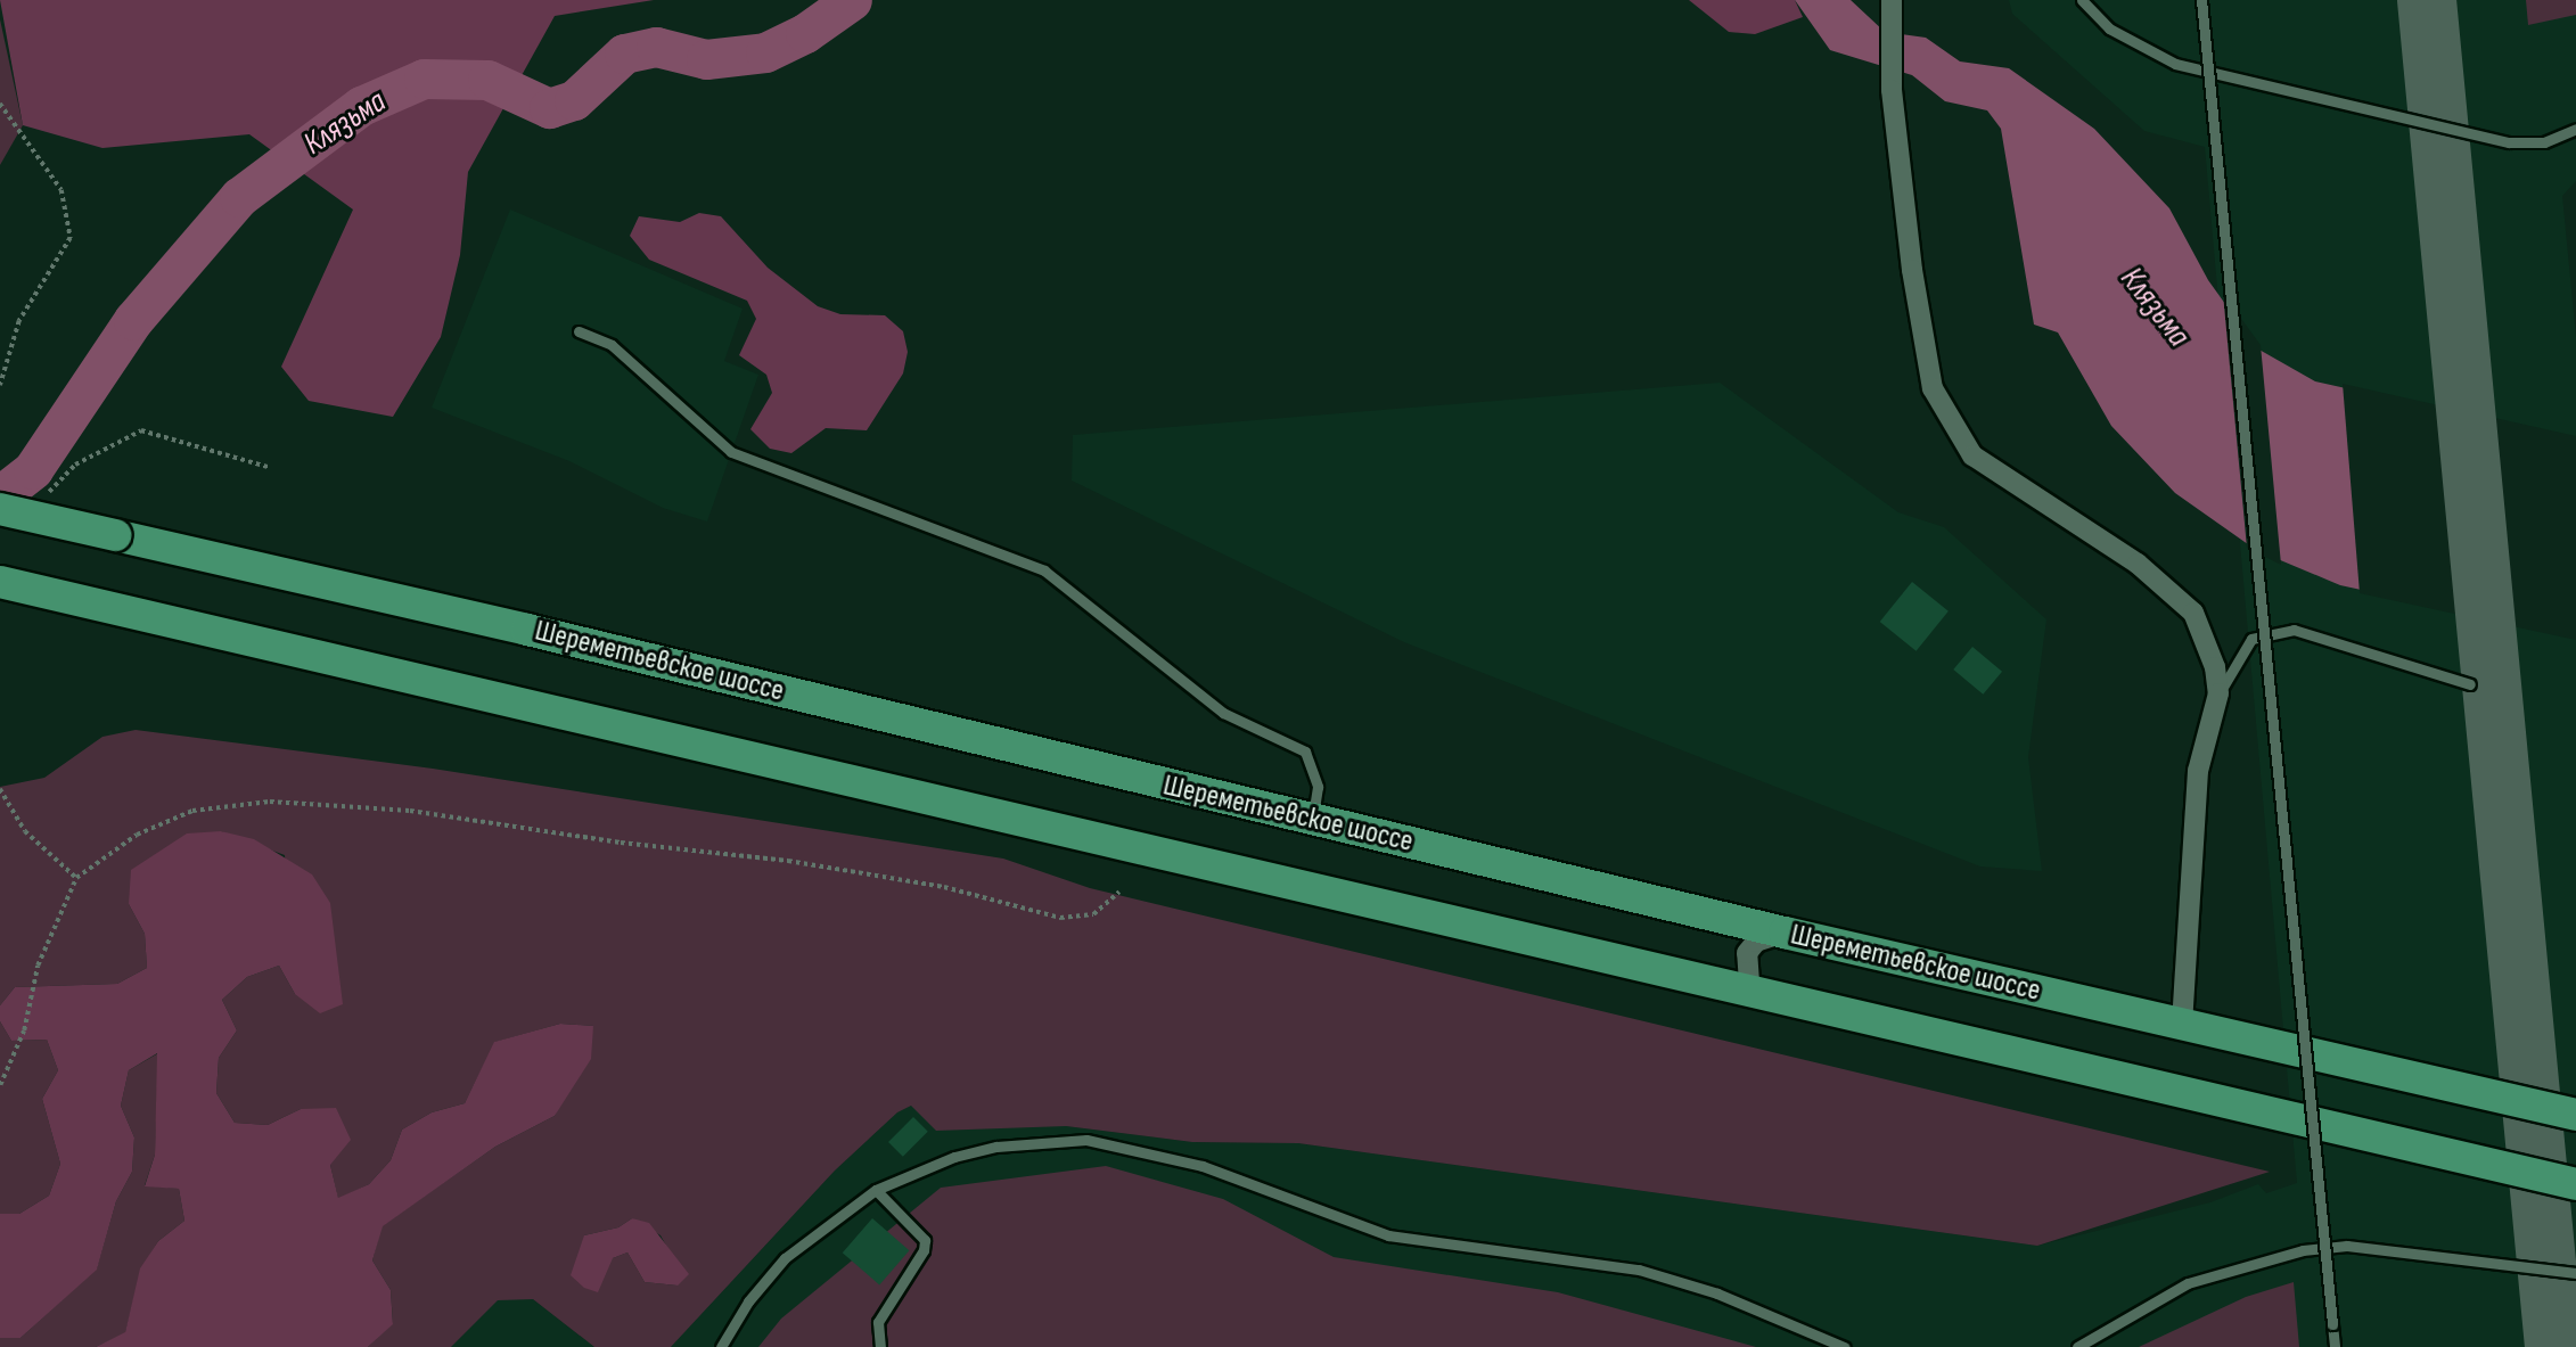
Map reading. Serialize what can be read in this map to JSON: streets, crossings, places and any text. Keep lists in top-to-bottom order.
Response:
{
  "streets": {
    "main road": ["Шереметьевское шоссе"]
  },
  "water": ["Клязьма"]
}
